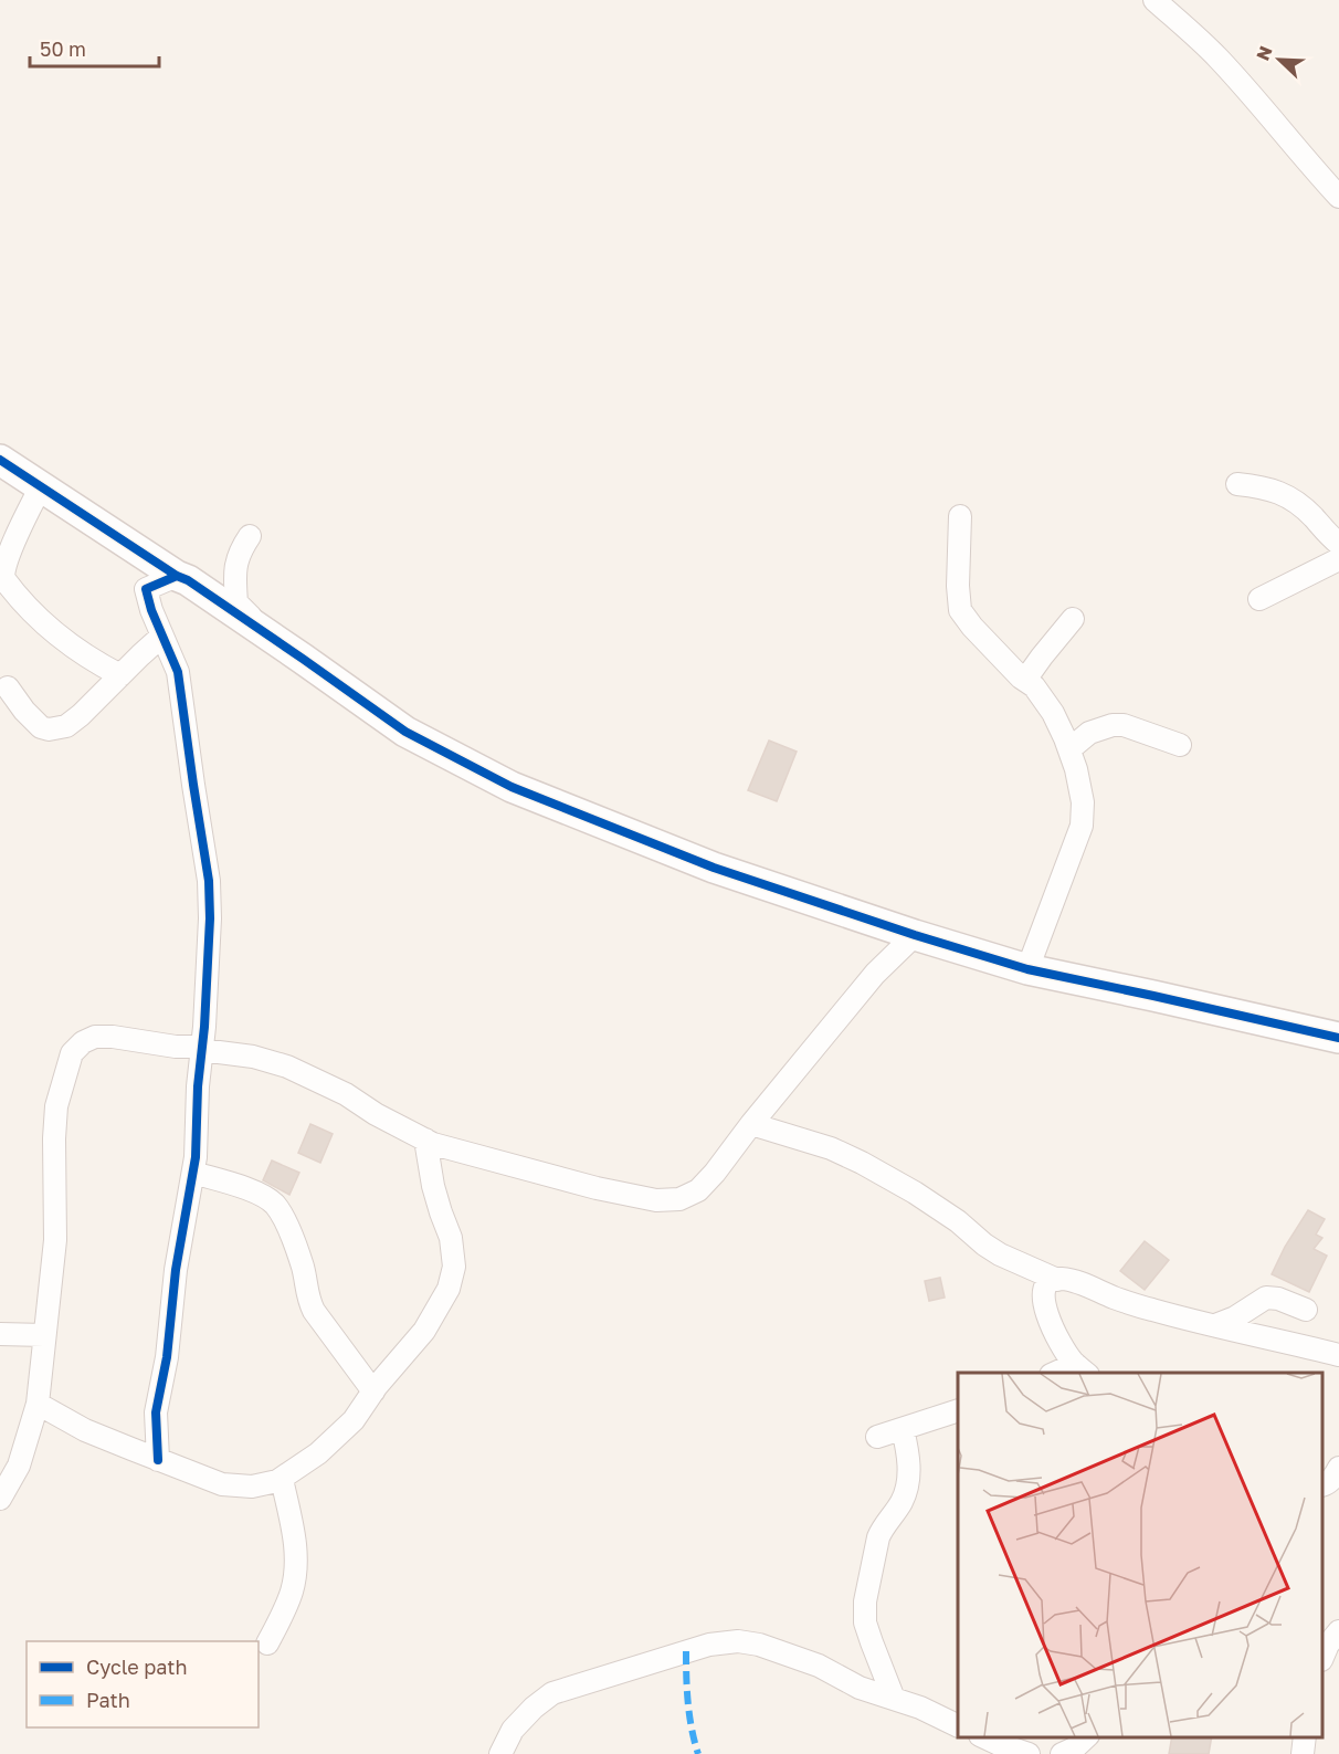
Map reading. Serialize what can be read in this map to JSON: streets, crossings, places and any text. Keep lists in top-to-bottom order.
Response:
{
  "legend": ["Cycle path", "Path"],
  "scale_bar": "50 m",
  "north": "top left"
}
